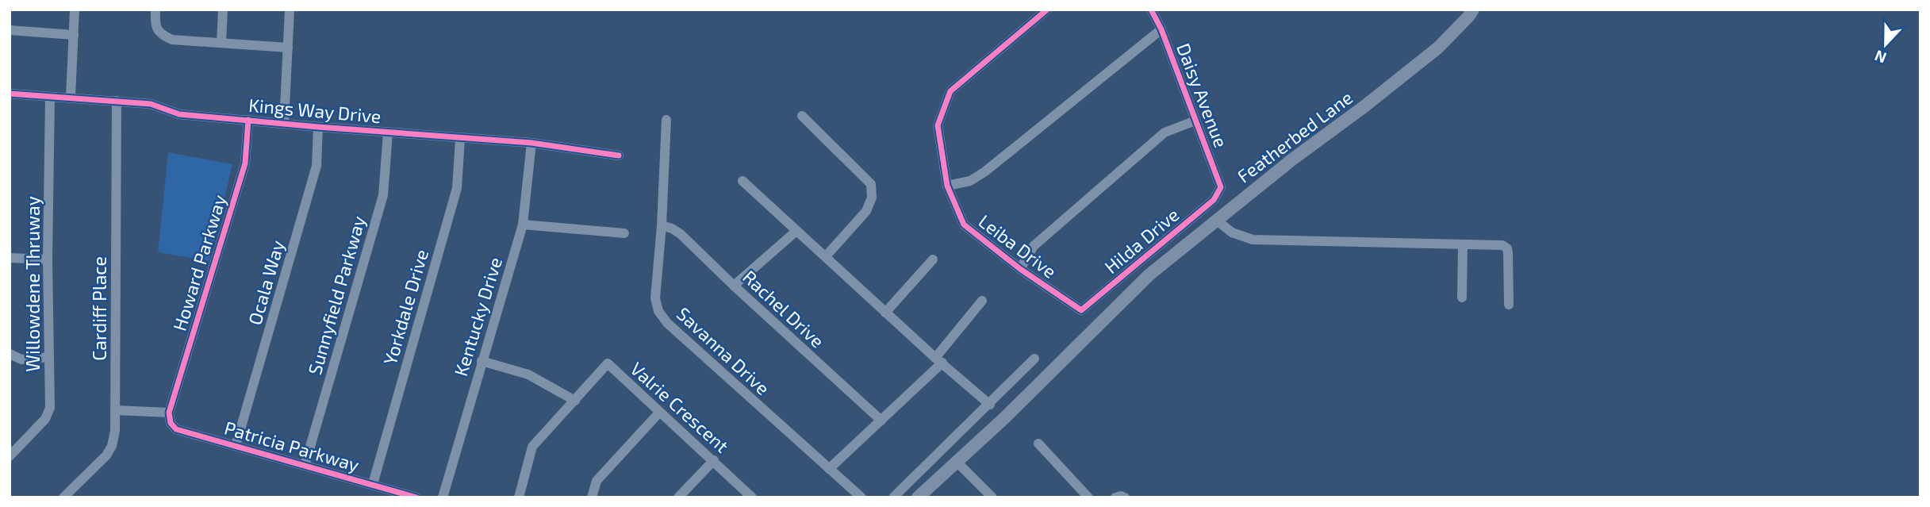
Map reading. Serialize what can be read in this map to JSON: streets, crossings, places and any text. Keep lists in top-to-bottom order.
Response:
{
  "streets": {
    "main road": ["Featherbed Lane"],
    "street": [
      "Daisy Avenue",
      "Kings Way Drive",
      "Hilda Drive",
      "Leiba Drive",
      "Howard Parkway",
      "Ocala Way",
      "Willowdene Thruway",
      "Sunnyfield Parkway",
      "Yorkdale Drive",
      "Cardiff Place",
      "Rachel Drive",
      "Kentucky Drive",
      "Savanna Drive",
      "Valrie Crescent",
      "Patricia Parkway"
    ]
  },
  "crossings": [
    ["Daisy Avenue", "Hilda Drive"],
    ["Kings Way Drive", "Howard Parkway"],
    ["Kings Way Drive", "Ocala Way"],
    ["Kings Way Drive", "Willowdene Thruway"],
    ["Kings Way Drive", "Sunnyfield Parkway"],
    ["Kings Way Drive", "Yorkdale Drive"],
    ["Kings Way Drive", "Cardiff Place"],
    ["Kings Way Drive", "Kentucky Drive"],
    ["Hilda Drive", "Leiba Drive"],
    ["Howard Parkway", "Patricia Parkway"],
    ["Ocala Way", "Patricia Parkway"],
    ["Sunnyfield Parkway", "Patricia Parkway"],
    ["Yorkdale Drive", "Patricia Parkway"],
    ["Rachel Drive", "Savanna Drive"]
  ],
  "north": "bottom"
}
